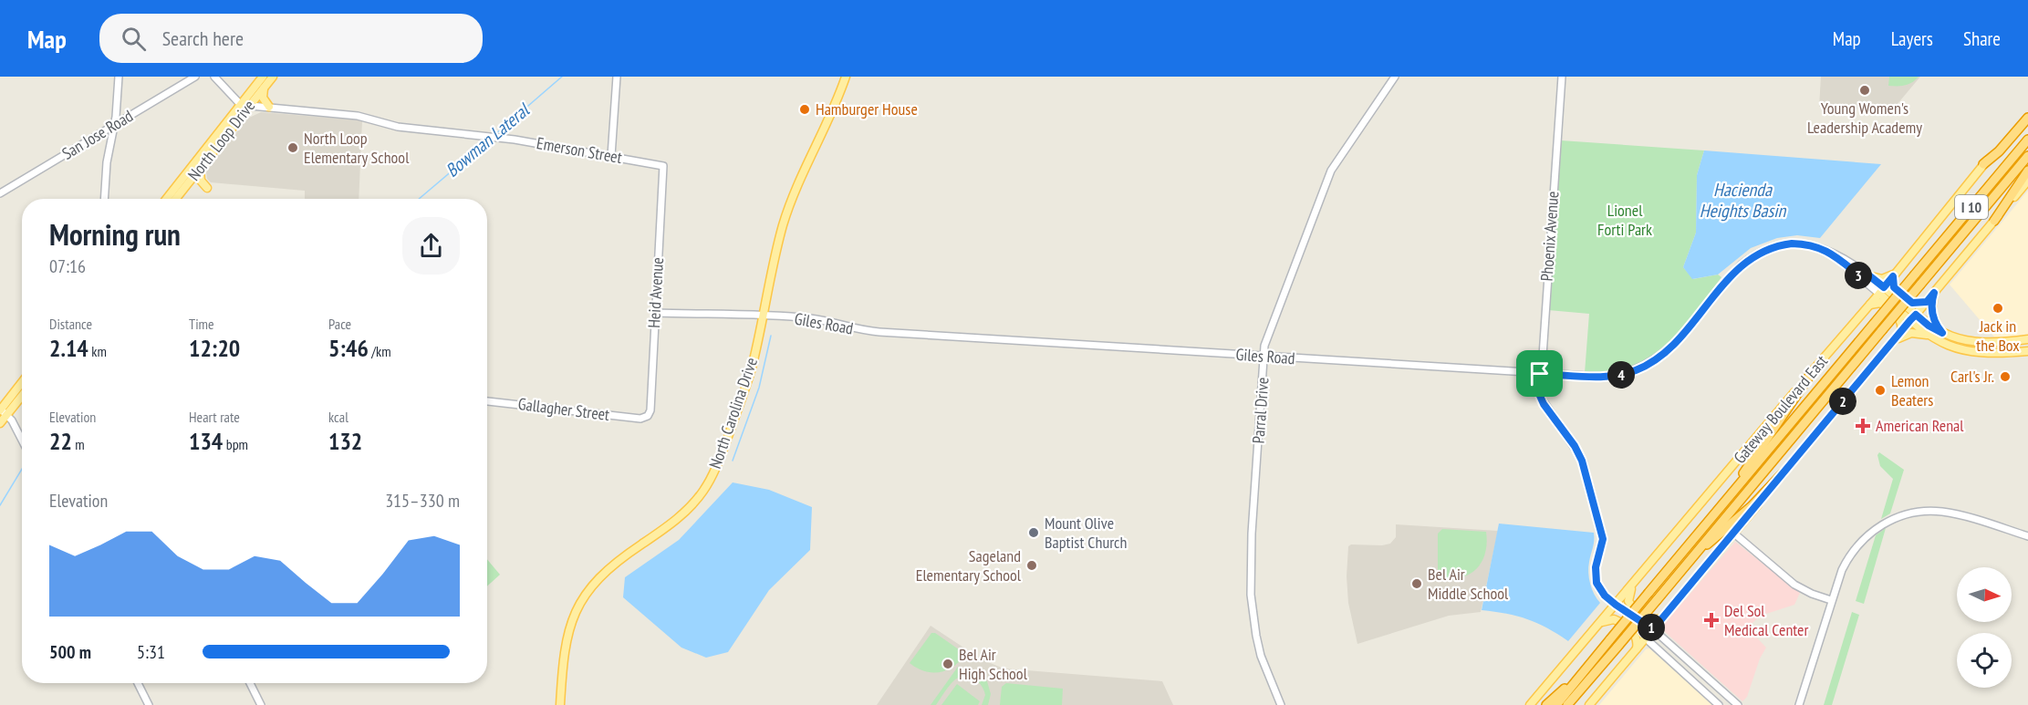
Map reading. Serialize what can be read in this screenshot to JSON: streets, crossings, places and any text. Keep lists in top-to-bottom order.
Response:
{
  "streets": {
    "highway": ["I 10"],
    "main road": ["North Loop Drive", "Gateway Boulevard East", "North Carolina Drive"],
    "street": [
      "San Jose Road",
      "Emerson Street",
      "Phoenix Avenue",
      "Heid Avenue",
      "Giles Road",
      "Gallagher Street",
      "Parral Drive"
    ]
  },
  "crossings": [
    ["North Loop Drive", "Emerson Street"],
    ["Emerson Street", "Heid Avenue"],
    ["Phoenix Avenue", "Giles Road"],
    ["Phoenix Avenue", "Gateway Boulevard East"],
    ["Heid Avenue", "Giles Road"],
    ["Heid Avenue", "Gallagher Street"],
    ["Giles Road", "Gateway Boulevard East"],
    ["Giles Road", "Parral Drive"],
    ["Giles Road", "North Carolina Drive"]
  ],
  "water": ["Bowman Lateral", "Hacienda Heights Basin"],
  "parks": ["Lionel Forti Park"],
  "places": {
    "other": [
      "Young Women's Leadership Academy",
      "Hamburger House",
      "North Loop Elementary School",
      "Jack in the Box",
      "Carl's Jr.",
      "Lemon Beaters",
      "Mount Olive Baptist Church",
      "Sageland Elementary School",
      "Bel Air Middle School",
      "Bel Air High School"
    ],
    "health": ["American Renal", "Del Sol Medical Center"]
  },
  "north": "right",
  "page": {
    "header": "Map",
    "search": "Search here",
    "nav": ["Map", "Layers", "Share"],
    "heading": ["Morning run", "07:16"],
    "pins": [
      "3",
      "4",
      "2",
      "1"
    ],
    "stats": [
      ["Distance", "2.14 km"],
      ["Time", "12:20"],
      ["Pace", "5:46 /km"],
      ["Elevation", "22 m"],
      ["Heart rate", "134 bpm"],
      ["kcal", "132"]
    ],
    "chart": ["Elevation", "315–330 m"],
    "list": [
      {
        "name": "500 m",
        "note": "5:31"
      }
    ]
  }
}
